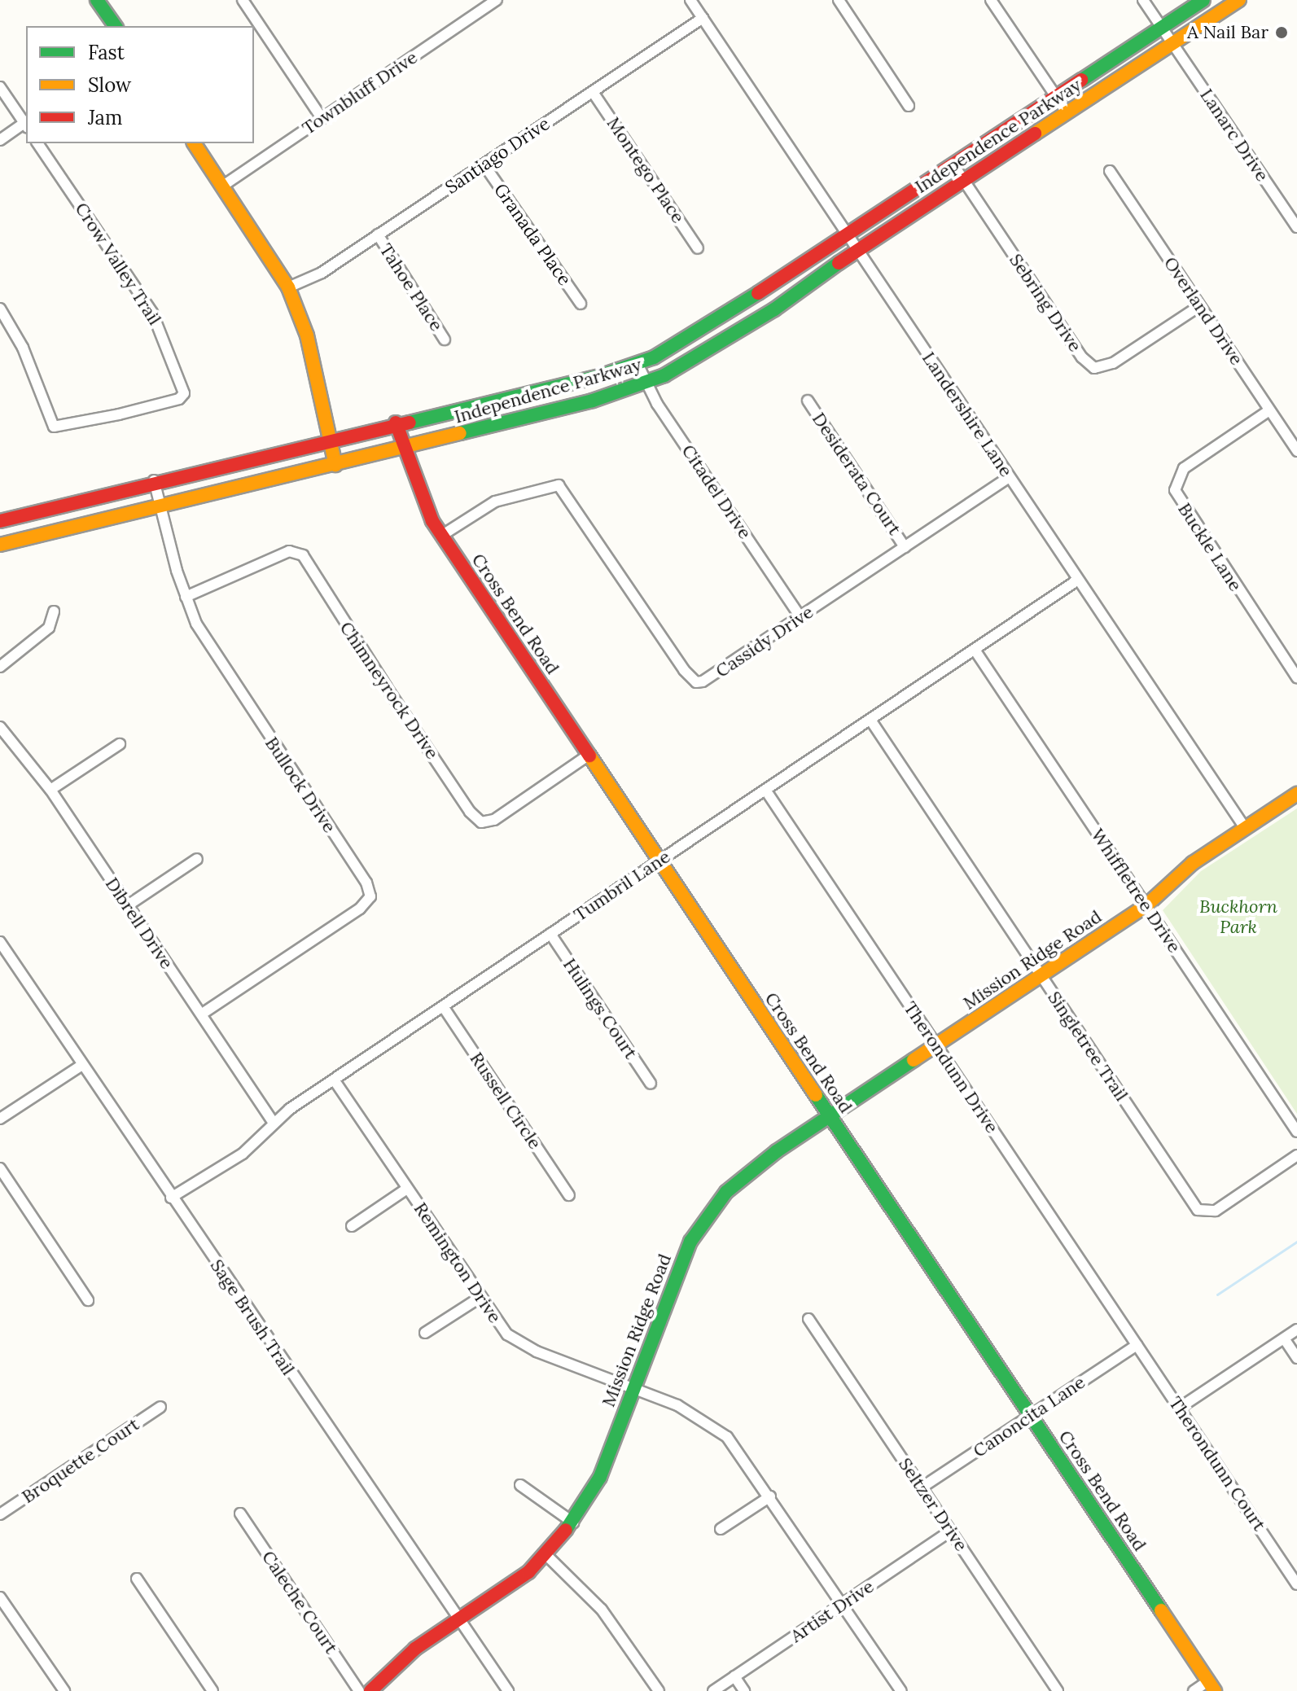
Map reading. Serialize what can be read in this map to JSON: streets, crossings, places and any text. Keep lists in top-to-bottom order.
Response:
{
  "streets": {
    "street": [
      "Townbluff Drive",
      "Lanarc Drive",
      "Independence Parkway",
      "Santiago Drive",
      "Montego Place",
      "Granada Place",
      "Crow Valley Trail",
      "Tahoe Place",
      "Sebring Drive",
      "Overland Drive",
      "Landershire Lane",
      "Desiderata Court",
      "Citadel Drive",
      "Buckle Lane",
      "Cross Bend Road",
      "Cassidy Drive",
      "Chimneyrock Drive",
      "Bullock Drive",
      "Tumbril Lane",
      "Whiffletree Drive",
      "Dibrell Drive",
      "Mission Ridge Road",
      "Hulings Court",
      "Singletree Trail",
      "Therondunn Drive",
      "Russell Circle",
      "Remington Drive",
      "Sage Brush Trail",
      "Canoncita Lane",
      "Broquette Court",
      "Therondunn Court",
      "Seltzer Drive",
      "Caleche Court",
      "Artist Drive"
    ]
  },
  "crossings": [
    ["Lanarc Drive", "Independence Parkway"],
    ["Independence Parkway", "Sebring Drive"],
    ["Independence Parkway", "Landershire Lane"],
    ["Independence Parkway", "Citadel Drive"],
    ["Independence Parkway", "Cross Bend Road"],
    ["Independence Parkway", "Bullock Drive"],
    ["Santiago Drive", "Montego Place"],
    ["Santiago Drive", "Granada Place"],
    ["Santiago Drive", "Tahoe Place"],
    ["Santiago Drive", "Landershire Lane"],
    ["Sebring Drive", "Overland Drive"],
    ["Overland Drive", "Buckle Lane"],
    ["Landershire Lane", "Cassidy Drive"],
    ["Landershire Lane", "Tumbril Lane"],
    ["Landershire Lane", "Mission Ridge Road"],
    ["Desiderata Court", "Cassidy Drive"],
    ["Citadel Drive", "Cassidy Drive"],
    ["Cross Bend Road", "Cassidy Drive"],
    ["Cross Bend Road", "Chimneyrock Drive"],
    ["Cross Bend Road", "Tumbril Lane"],
    ["Cross Bend Road", "Mission Ridge Road"],
    ["Cross Bend Road", "Canoncita Lane"],
    ["Chimneyrock Drive", "Bullock Drive"],
    ["Bullock Drive", "Dibrell Drive"],
    ["Tumbril Lane", "Whiffletree Drive"],
    ["Tumbril Lane", "Dibrell Drive"],
    ["Tumbril Lane", "Hulings Court"],
    ["Tumbril Lane", "Singletree Trail"],
    ["Tumbril Lane", "Therondunn Drive"],
    ["Tumbril Lane", "Russell Circle"],
    ["Tumbril Lane", "Remington Drive"],
    ["Tumbril Lane", "Sage Brush Trail"],
    ["Whiffletree Drive", "Mission Ridge Road"],
    ["Mission Ridge Road", "Singletree Trail"],
    ["Mission Ridge Road", "Therondunn Drive"],
    ["Mission Ridge Road", "Remington Drive"],
    ["Mission Ridge Road", "Sage Brush Trail"],
    ["Therondunn Drive", "Canoncita Lane"],
    ["Therondunn Drive", "Therondunn Court"],
    ["Remington Drive", "Artist Drive"],
    ["Canoncita Lane", "Therondunn Court"],
    ["Canoncita Lane", "Seltzer Drive"],
    ["Seltzer Drive", "Artist Drive"]
  ],
  "parks": ["Buckhorn Park"],
  "places": ["A Nail Bar"],
  "legend": ["Fast", "Slow", "Jam"]
}
